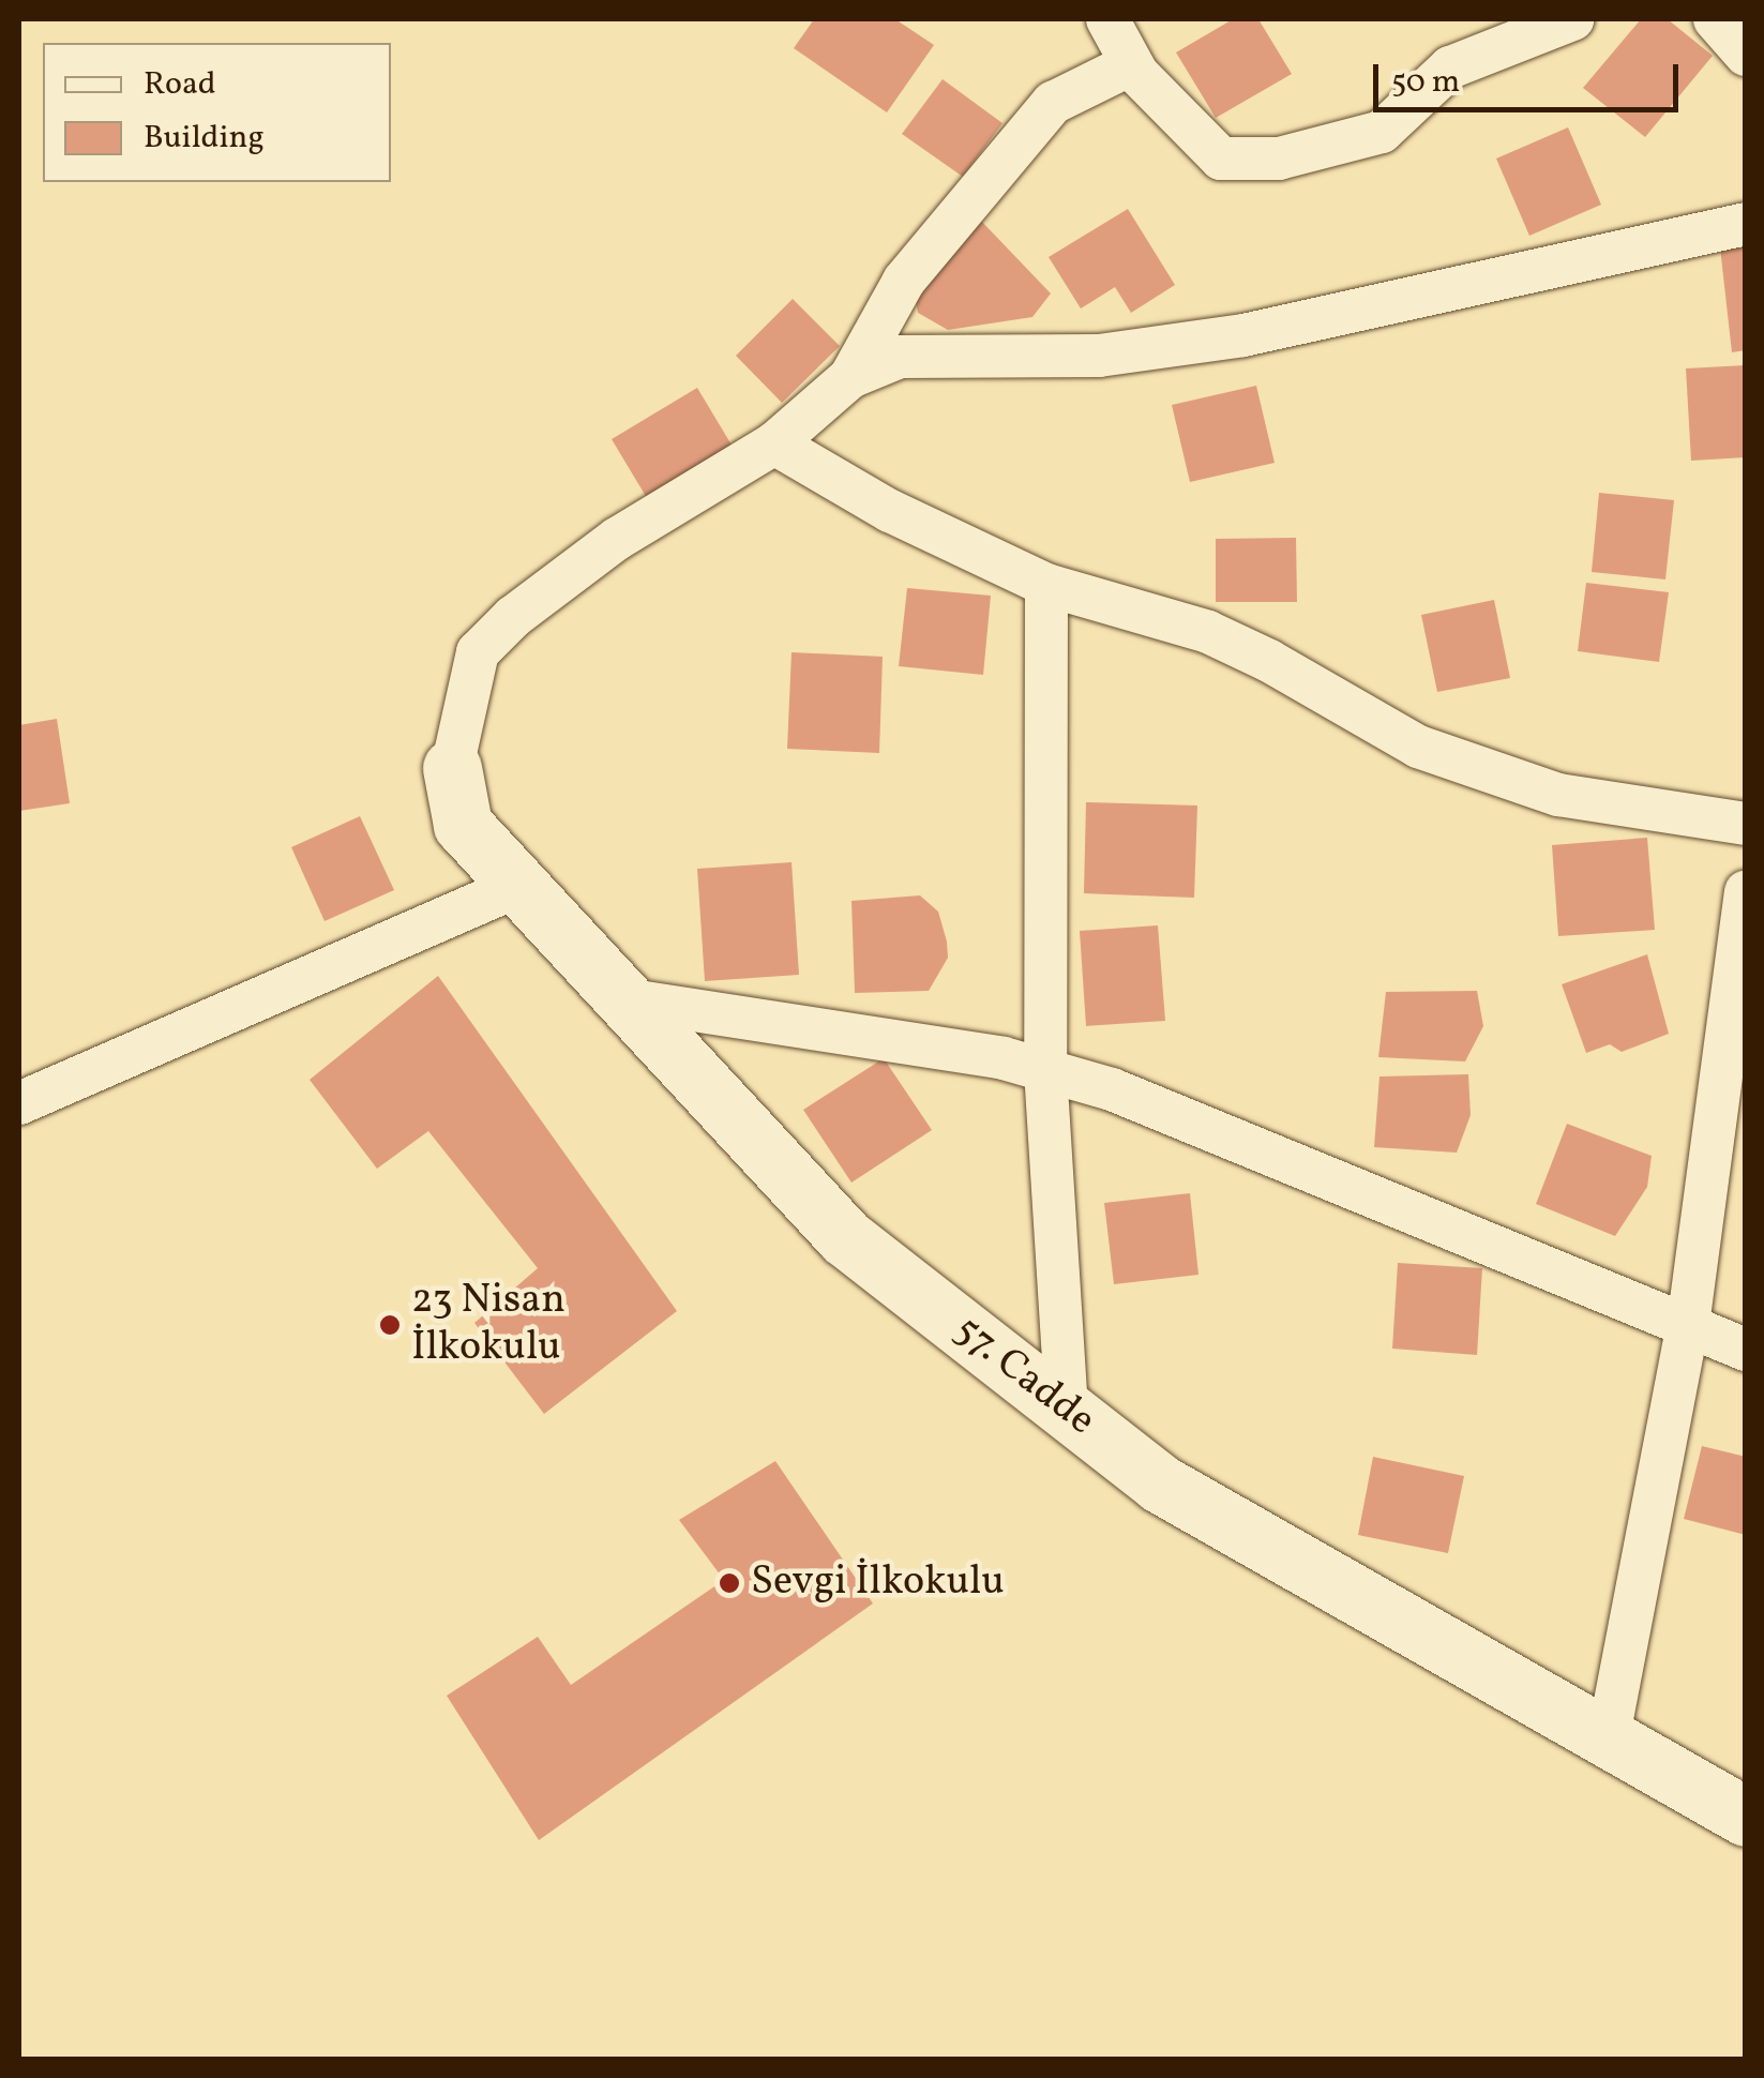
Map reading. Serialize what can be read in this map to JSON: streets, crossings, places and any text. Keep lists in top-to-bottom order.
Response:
{
  "streets": {
    "street": ["57. Cadde"]
  },
  "places": ["23 Nisan İlkokulu", "Sevgi İlkokulu"],
  "legend": ["Road", "Building"],
  "scale_bar": "50 m"
}
